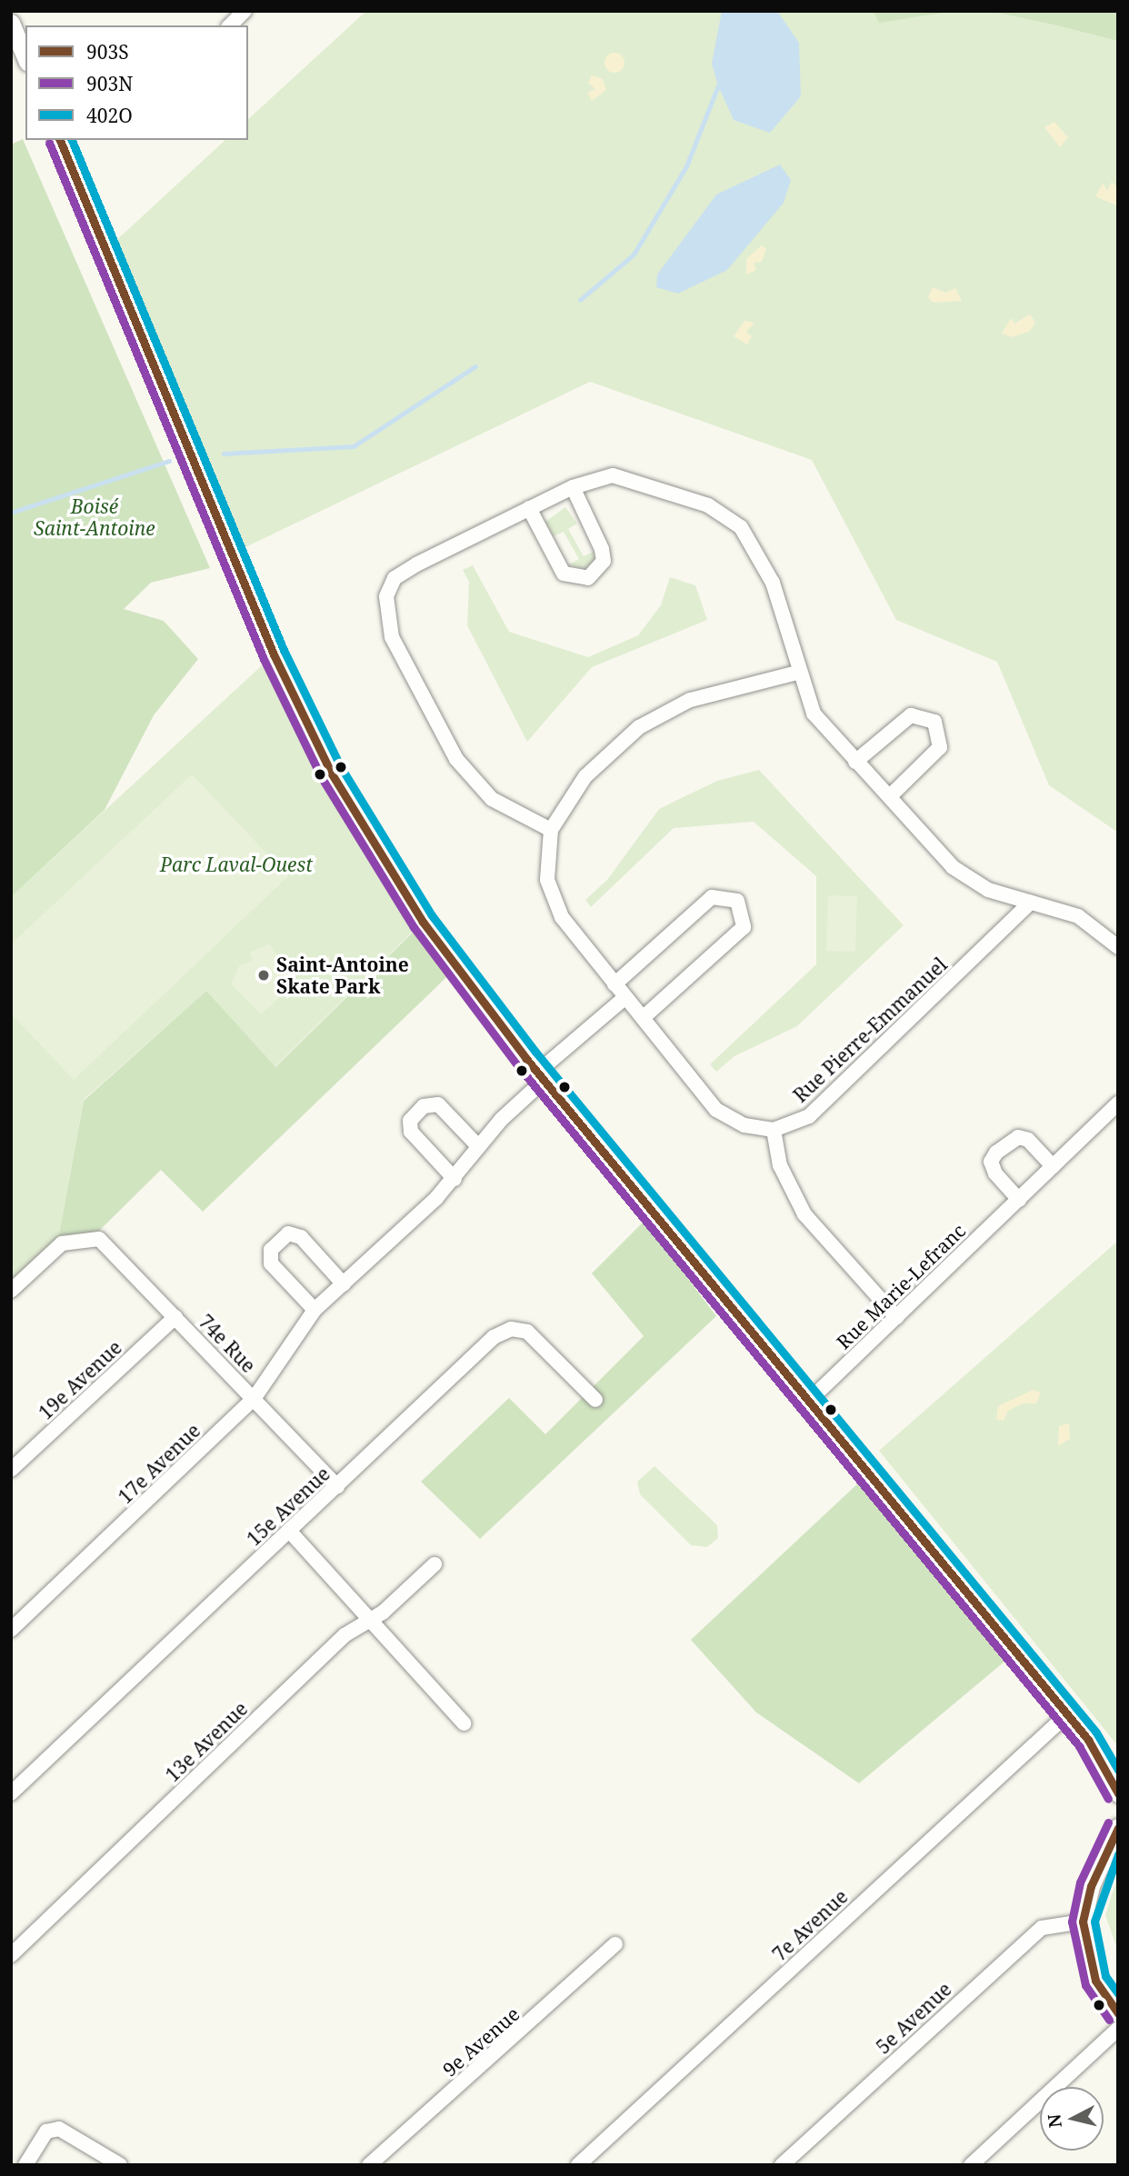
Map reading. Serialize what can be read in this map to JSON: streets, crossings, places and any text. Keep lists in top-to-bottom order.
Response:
{
  "streets": {
    "street": [
      "Rue Pierre-Emmanuel",
      "Rue Marie-Lefranc",
      "74e Rue",
      "19e Avenue",
      "17e Avenue",
      "15e Avenue",
      "13e Avenue",
      "7e Avenue",
      "5e Avenue",
      "9e Avenue"
    ]
  },
  "crossings": [
    ["Rue Pierre-Emmanuel", "17e Avenue"],
    ["74e Rue", "19e Avenue"],
    ["74e Rue", "17e Avenue"],
    ["74e Rue", "15e Avenue"]
  ],
  "parks": ["Boisé Saint-Antoine", "Parc Laval-Ouest"],
  "places": ["Saint-Antoine Skate Park"],
  "lines": ["transit line 903S", "transit line 402O", "transit line 903N"],
  "legend": ["903S", "903N", "402O"],
  "north": "left"
}
